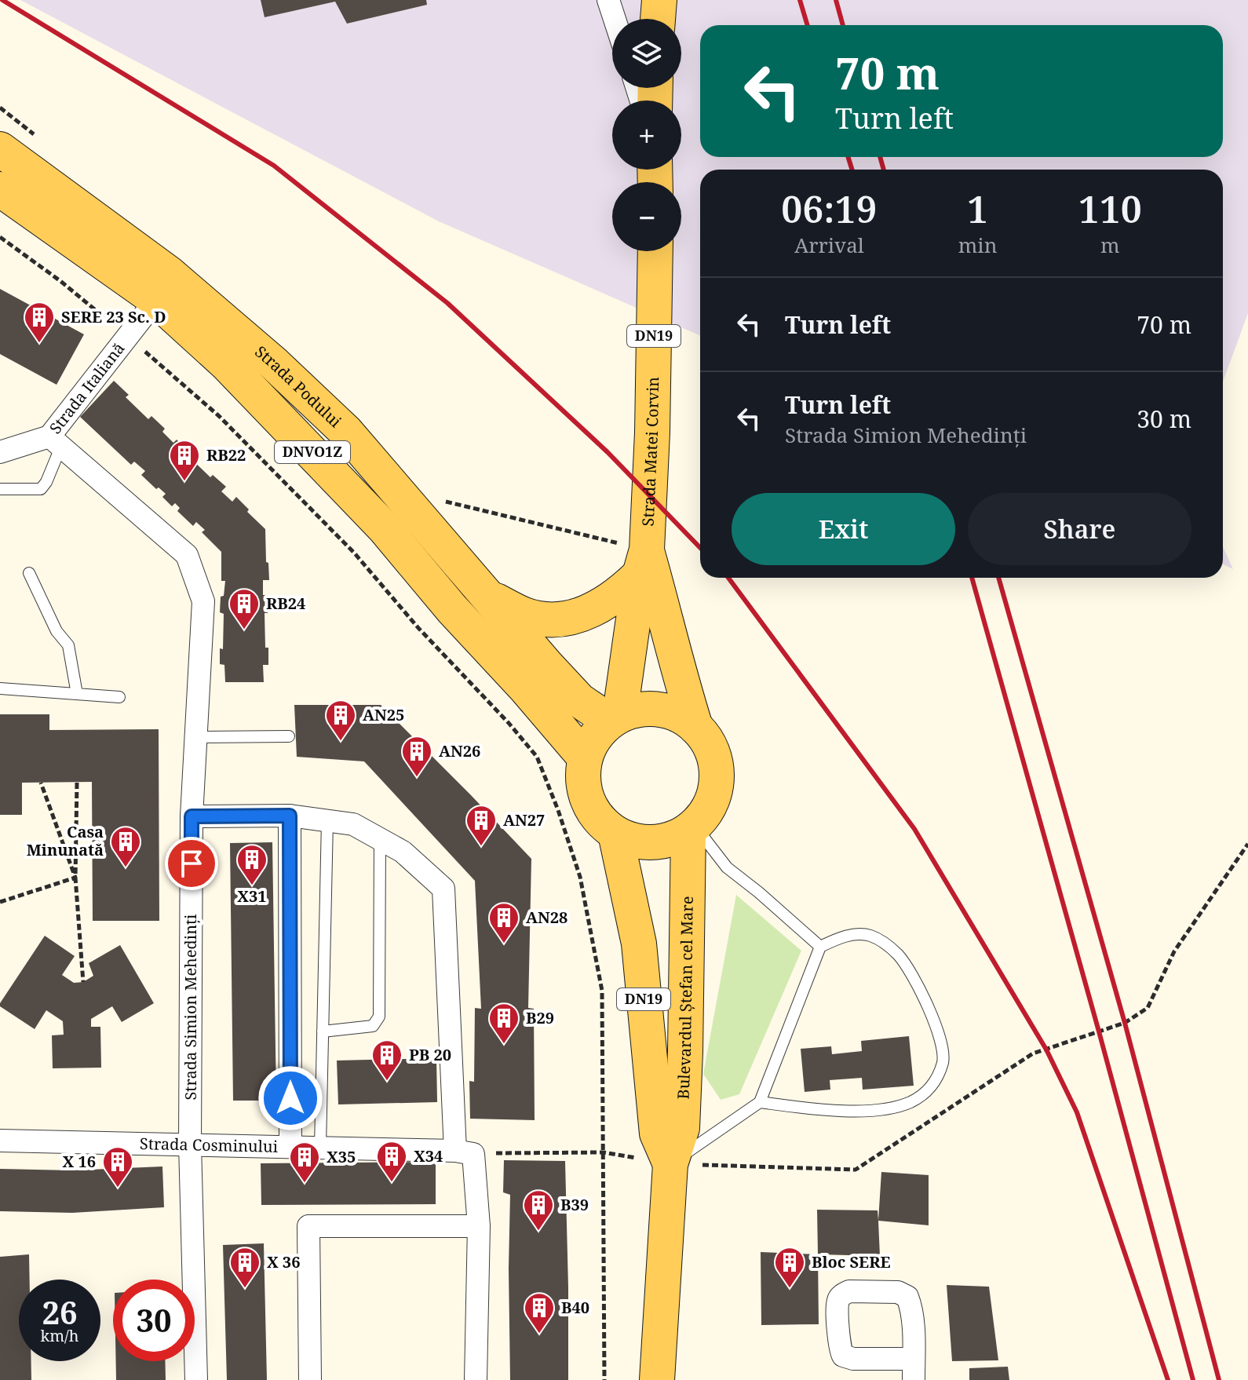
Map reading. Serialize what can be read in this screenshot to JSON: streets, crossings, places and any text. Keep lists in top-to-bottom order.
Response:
{
  "streets": {
    "main road": [
      "DN19",
      "Strada Podului",
      "Strada Matei Corvin",
      "DNVO1Z",
      "Bulevardul Ștefan cel Mare"
    ],
    "street": ["Strada Italiană", "Strada Simion Mehedinți", "Strada Cosminului"]
  },
  "crossings": [
    ["DN19", "Strada Podului"],
    ["DN19", "Strada Matei Corvin"],
    ["DN19", "Bulevardul Ștefan cel Mare"],
    ["Strada Italiană", "Strada Podului"],
    ["Strada Italiană", "Strada Simion Mehedinți"],
    ["Strada Podului", "Bulevardul Ștefan cel Mare"],
    ["Strada Simion Mehedinți", "Strada Cosminului"]
  ],
  "places": {
    "building": [
      "SERE 23 Sc. D",
      "RB22",
      "RB24",
      "AN25",
      "AN26",
      "AN27",
      "Casa Minunată",
      "X31",
      "AN28",
      "B29",
      "PB 20",
      "X34",
      "X35",
      "X 16",
      "B39",
      "X 36",
      "Bloc SERE",
      "B40"
    ]
  },
  "page": {
    "map_buttons": ["+", "−"],
    "turn": ["70 m", "Turn left"],
    "eta": [
      "06:19",
      "Arrival",
      "1",
      "min",
      "110",
      "m"
    ],
    "list": [
      {
        "name": "Turn left",
        "value": "70 m"
      },
      {
        "name": "Turn left",
        "note": "Strada Simion Mehedinți",
        "value": "30 m"
      }
    ],
    "buttons": ["Exit", "Share"],
    "speed": "26 km/h",
    "limit": "30"
  }
}
